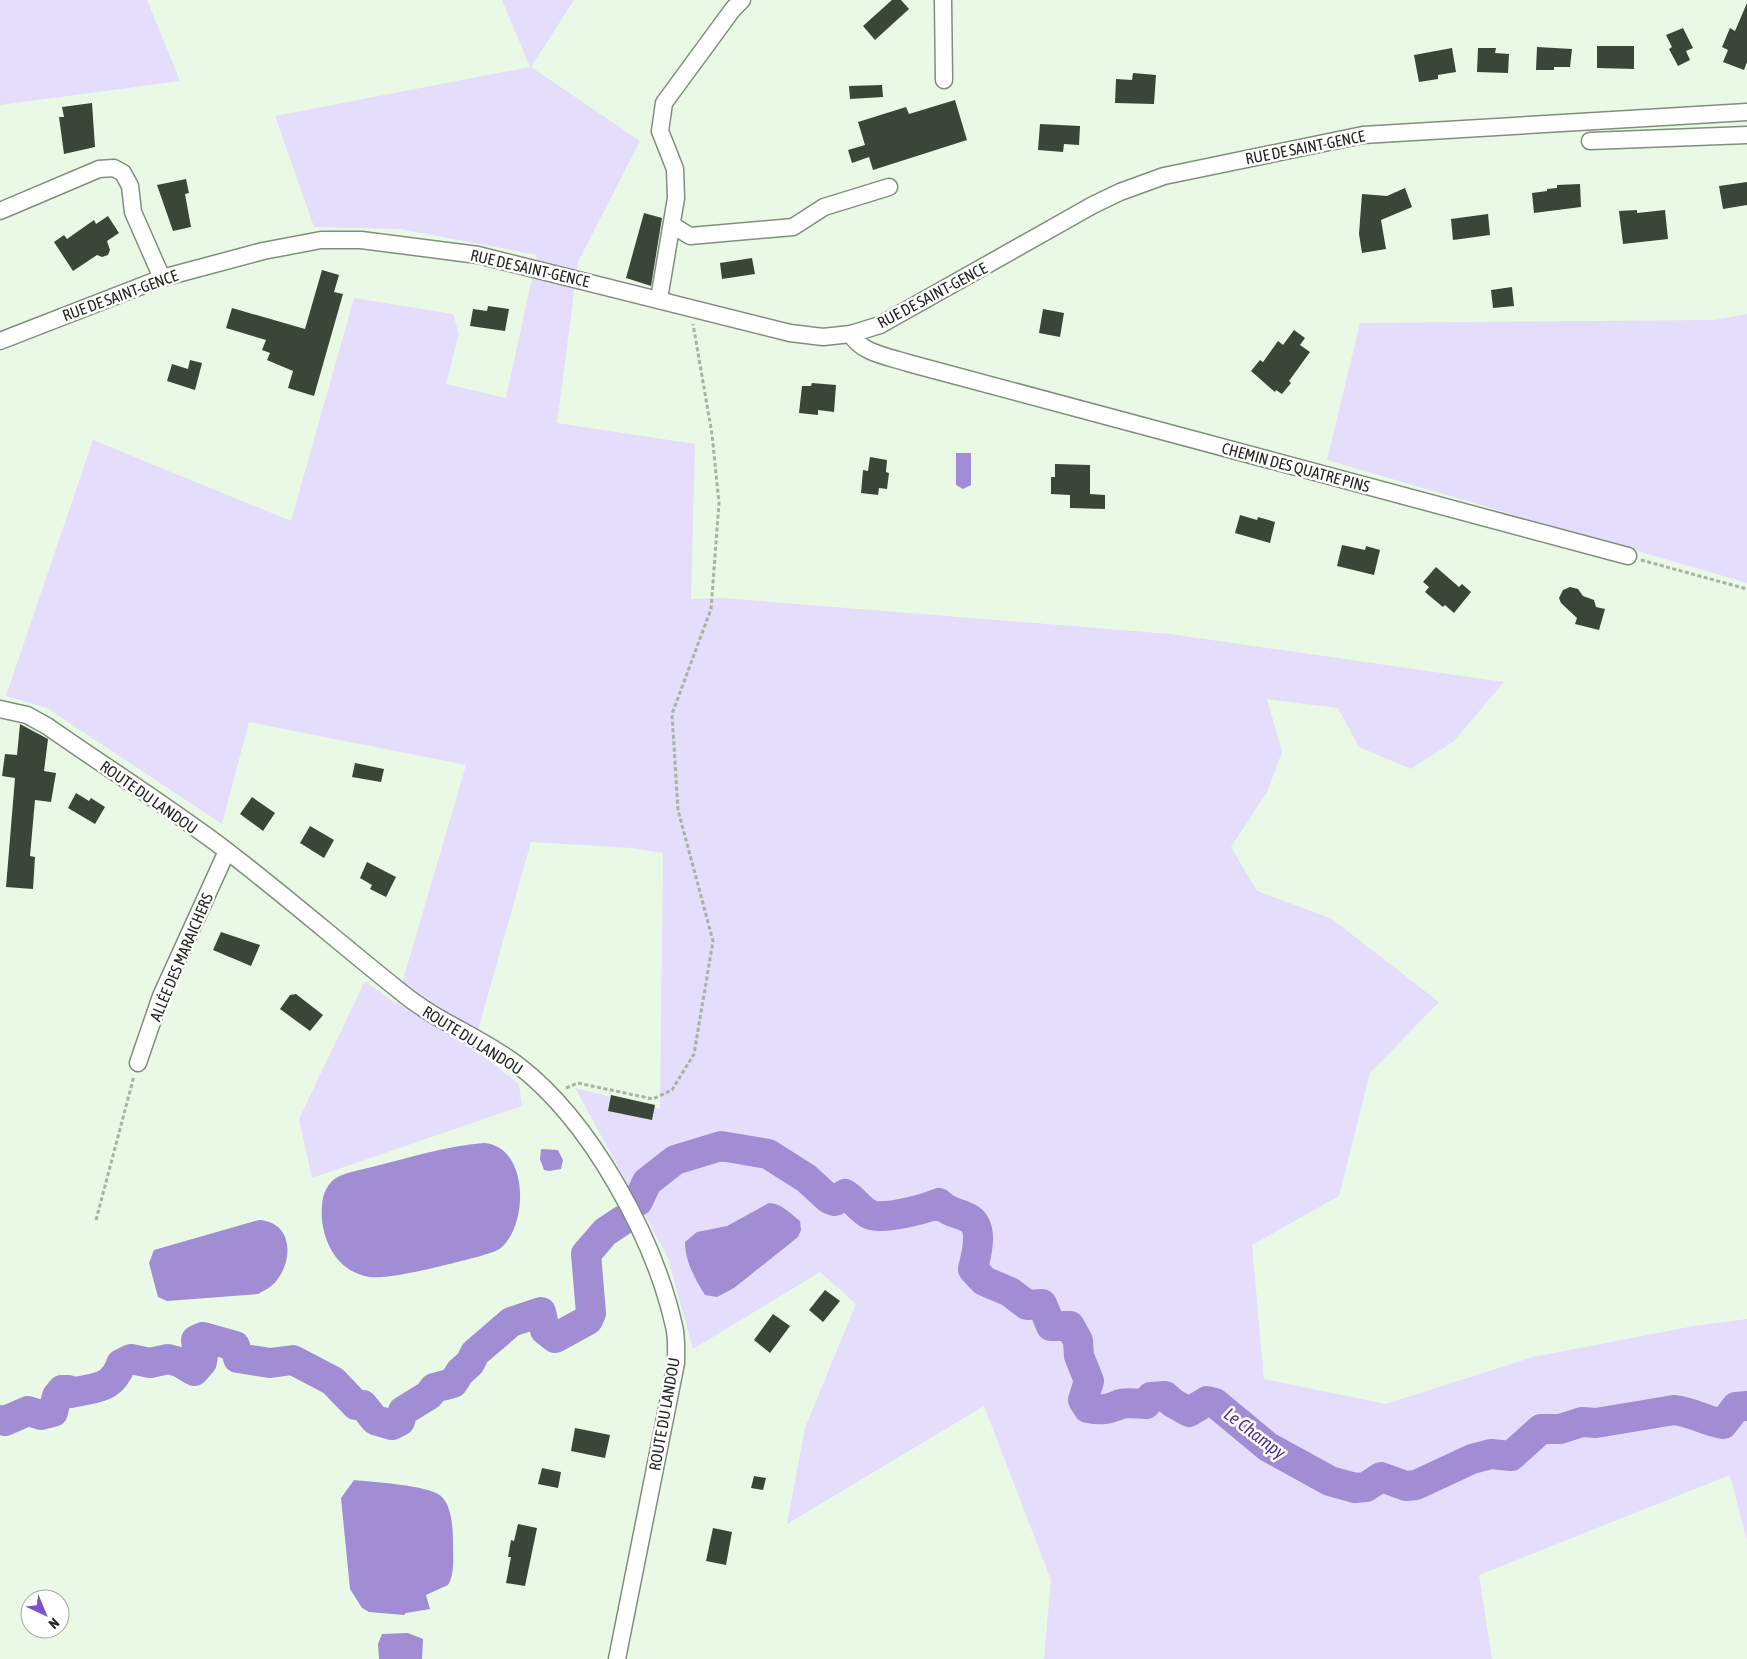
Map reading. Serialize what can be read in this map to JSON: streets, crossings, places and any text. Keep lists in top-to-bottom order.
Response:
{
  "streets": {
    "street": [
      "RUE DE SAINT-GENCE",
      "CHEMIN DES QUATRE PINS",
      "ROUTE DU LANDOU",
      "ALLÉE DES MARAICHERS"
    ]
  },
  "crossings": [
    ["RUE DE SAINT-GENCE", "CHEMIN DES QUATRE PINS"],
    ["ROUTE DU LANDOU", "ALLÉE DES MARAICHERS"]
  ],
  "water": ["Le Champy"],
  "north": "bottom right"
}
